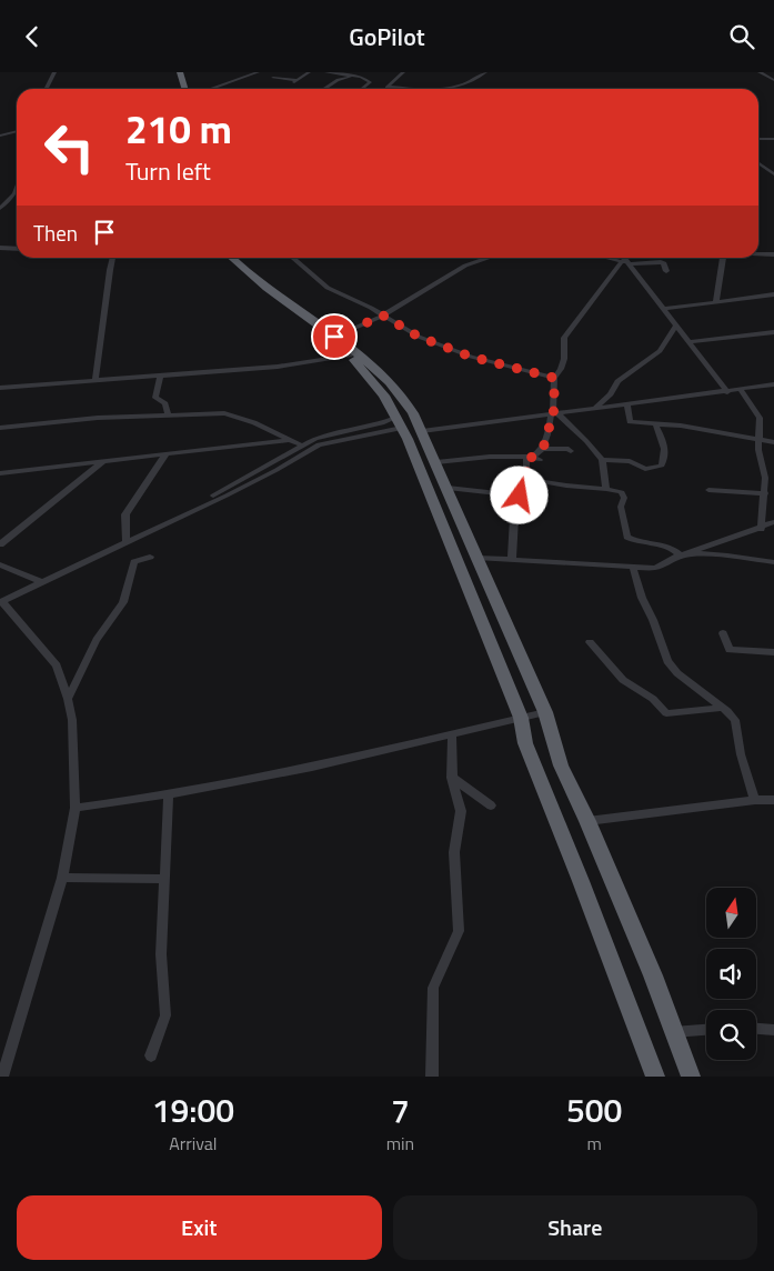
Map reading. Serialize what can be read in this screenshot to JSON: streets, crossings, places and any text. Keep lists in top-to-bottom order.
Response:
{
  "north": "top",
  "page": {
    "header": "GoPilot",
    "turn": ["210 m", "Turn left"],
    "then": "Then",
    "eta": [
      "19:00",
      "Arrival",
      "7",
      "min",
      "500",
      "m"
    ],
    "buttons": ["Exit", "Share"]
  }
}
